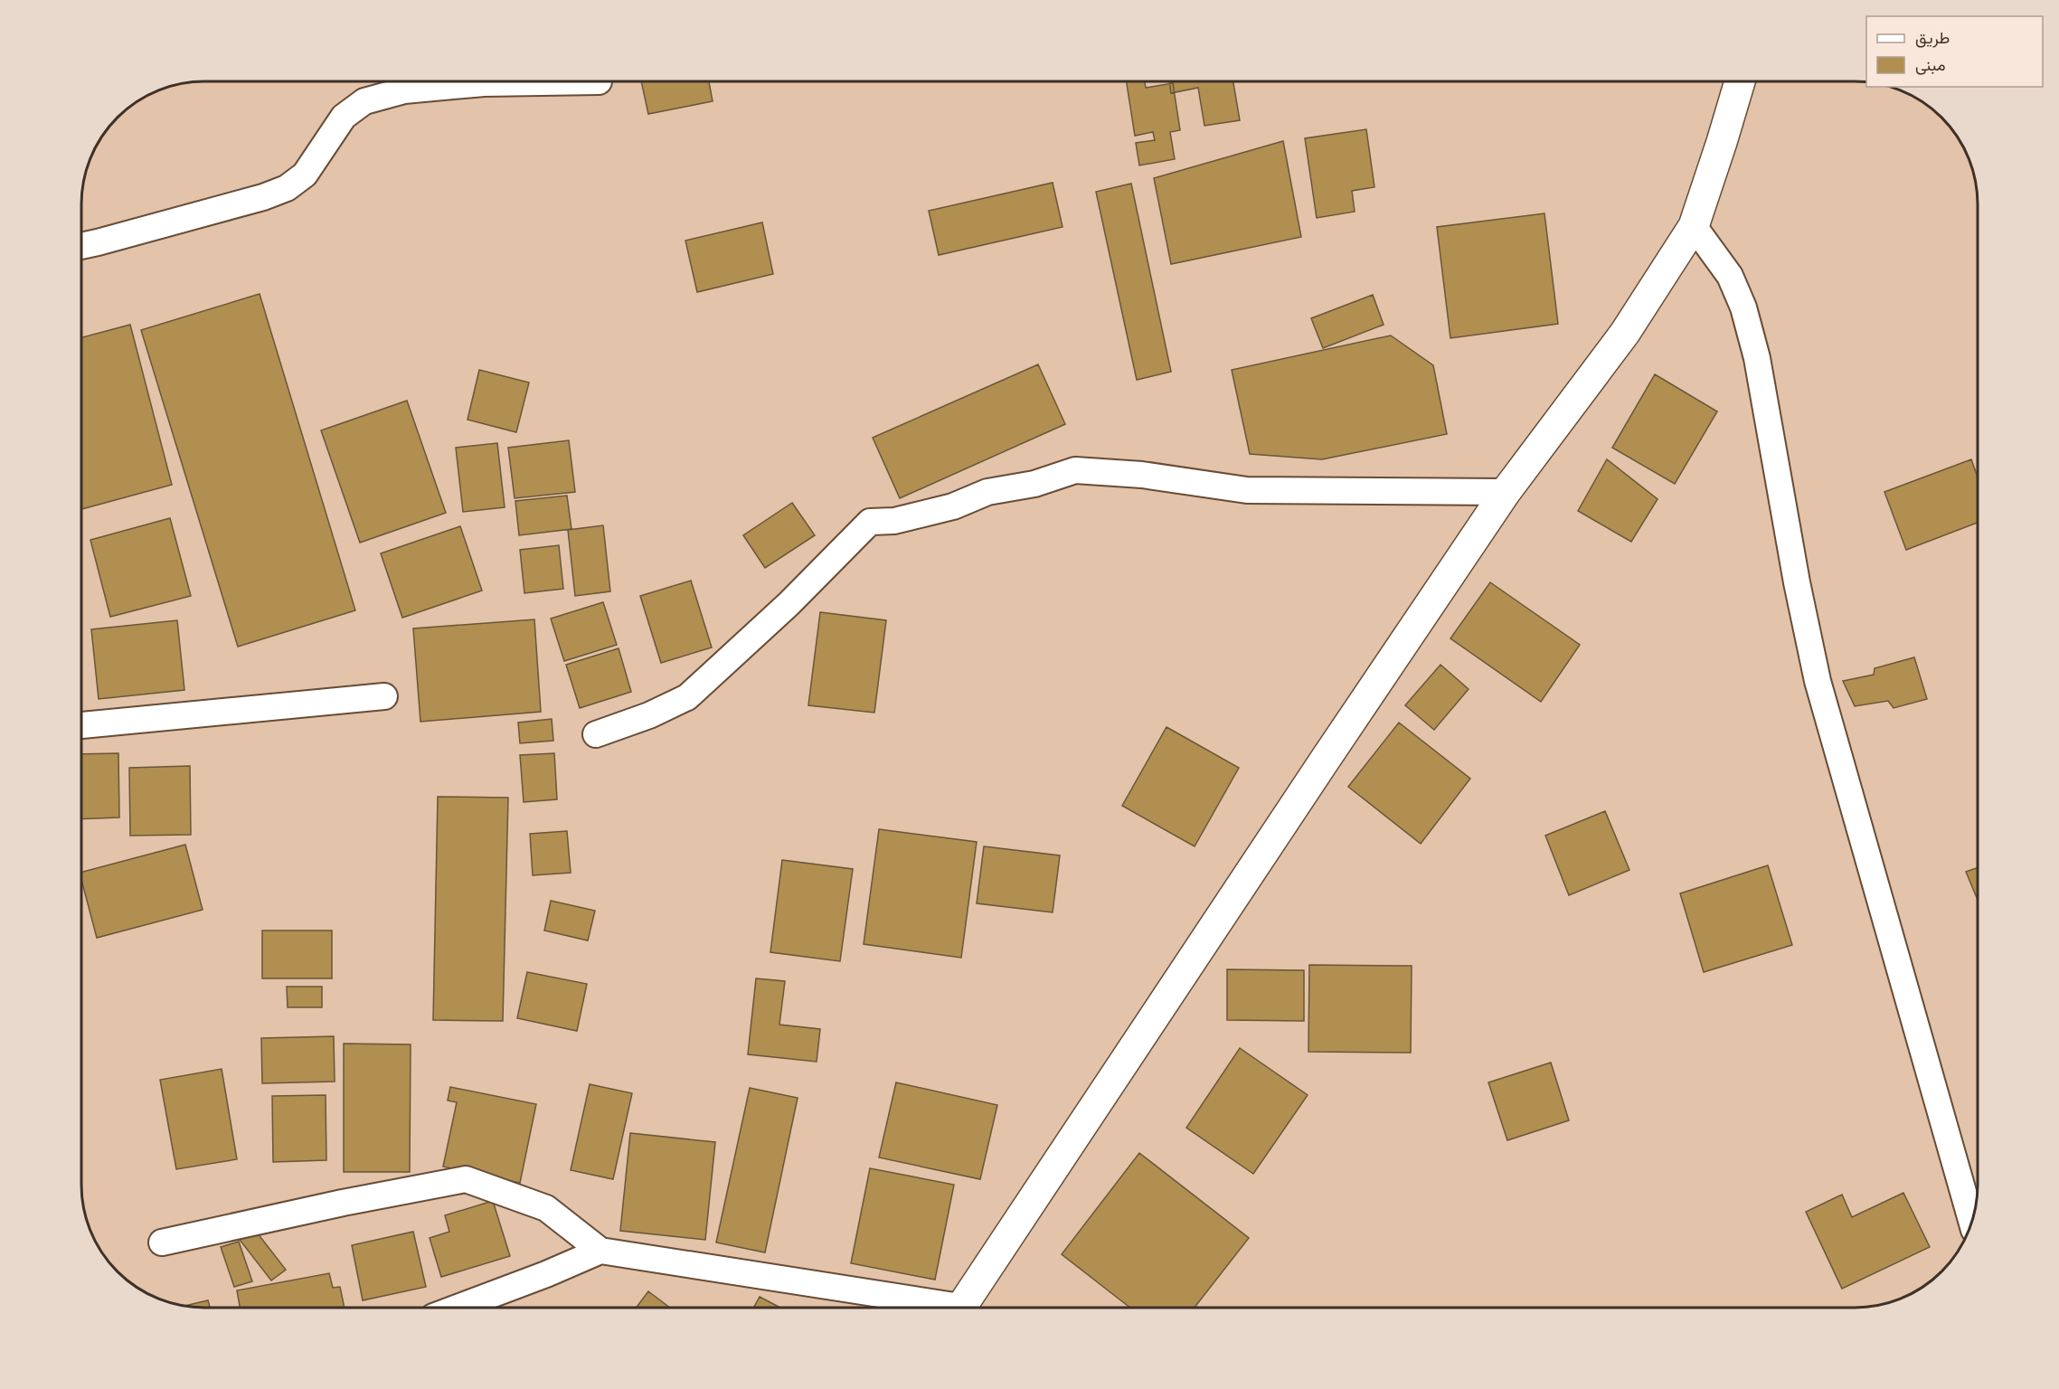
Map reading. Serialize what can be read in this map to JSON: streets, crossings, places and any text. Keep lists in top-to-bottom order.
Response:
{
  "legend": ["طريق", "مبنى"]
}
